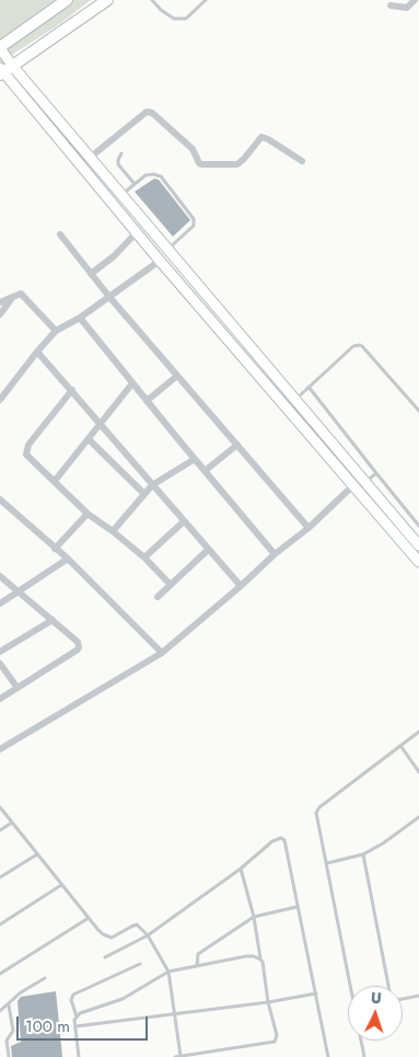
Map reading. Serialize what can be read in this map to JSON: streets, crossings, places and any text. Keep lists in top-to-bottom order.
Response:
{
  "scale_bar": "100 m",
  "north": "top"
}
